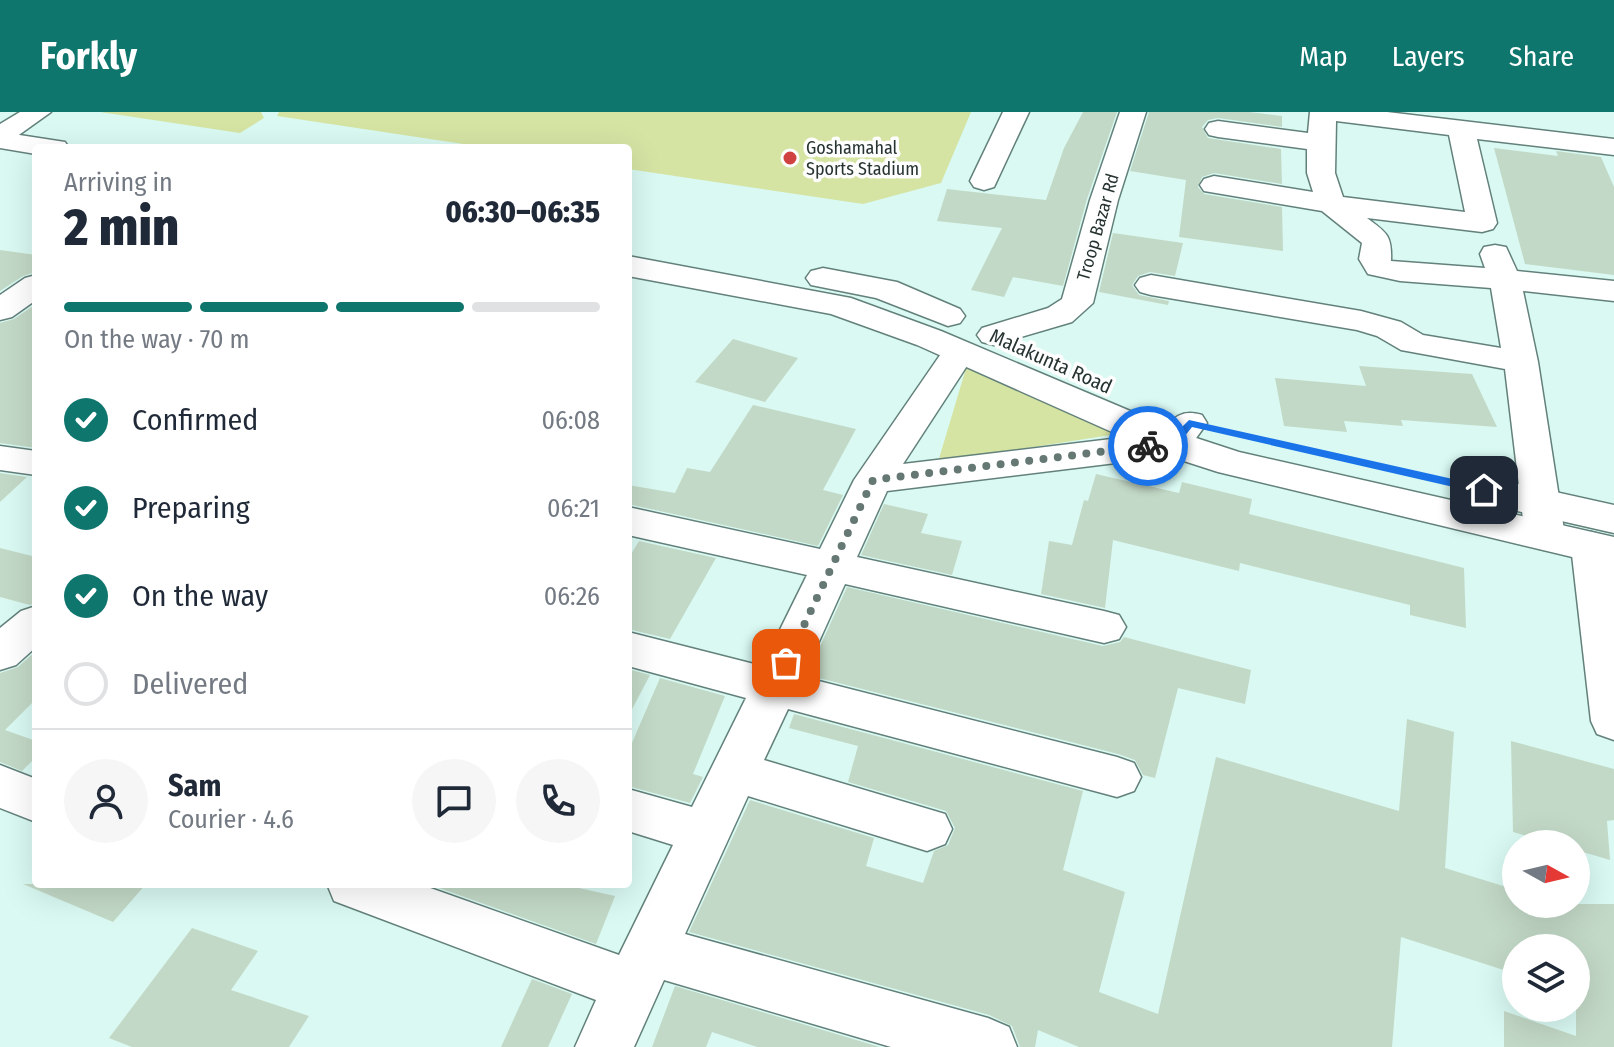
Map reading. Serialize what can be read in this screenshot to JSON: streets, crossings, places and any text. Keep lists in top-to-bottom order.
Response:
{
  "streets": {
    "main road": ["Malakunta Road"],
    "street": ["Troop Bazar Rd"]
  },
  "crossings": [
    ["Troop Bazar Rd", "Malakunta Road"]
  ],
  "places": ["Goshamahal Sports Stadium"],
  "north": "right",
  "page": {
    "header": "Forkly",
    "nav": ["Map", "Layers", "Share"],
    "heading": ["2 min", "Arriving in", "06:30–06:35"],
    "panel": ["Sam", "Courier · 4.6"],
    "bar": "On the way · 70 m",
    "list": [
      ["Confirmed", "06:08"],
      ["Preparing", "06:21"],
      ["On the way", "06:26"],
      "Delivered"
    ]
  }
}
